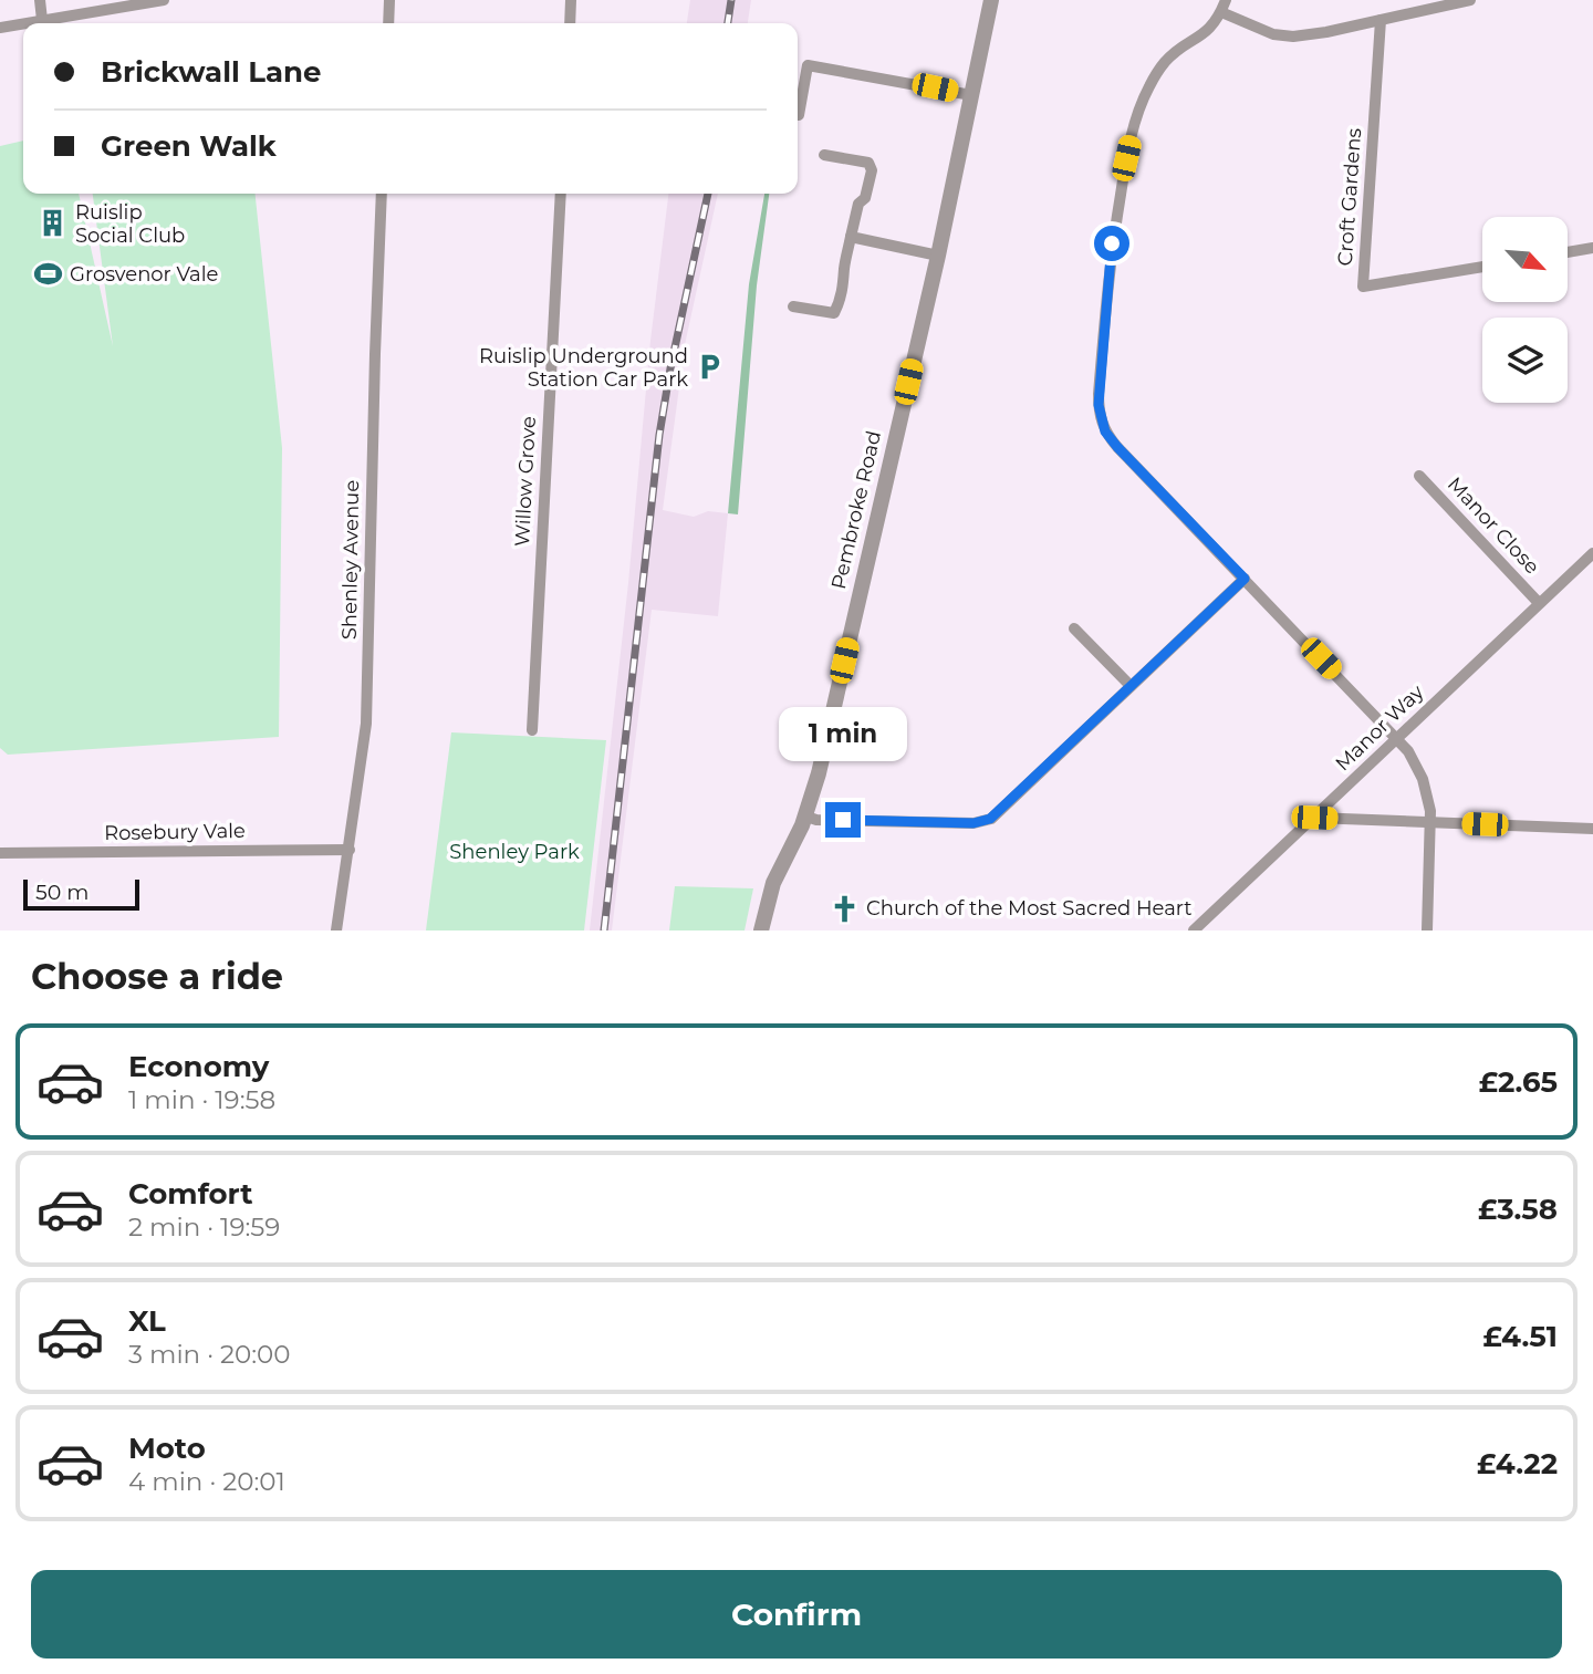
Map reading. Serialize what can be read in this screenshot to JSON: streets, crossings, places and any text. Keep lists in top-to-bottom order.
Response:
{
  "streets": {
    "street": [
      "Croft Gardens",
      "Willow Grove",
      "Pembroke Road",
      "Manor Close",
      "Shenley Avenue",
      "Manor Way",
      "Rosebury Vale"
    ]
  },
  "crossings": [
    ["Manor Close", "Manor Way"],
    ["Shenley Avenue", "Rosebury Vale"]
  ],
  "parks": ["Shenley Park"],
  "places": {
    "building": ["Ruislip Social Club"],
    "sports": ["Grosvenor Vale"],
    "parking": ["Ruislip Underground Station Car Park"],
    "church": ["Church of the Most Sacred Heart"]
  },
  "scale_bar": "50 m",
  "north": "bottom right",
  "page": {
    "banner": ["Brickwall Lane", "Green Walk"],
    "bubble": "1 min",
    "scale": "50 m",
    "heading": "Choose a ride",
    "list": [
      {
        "name": "Economy",
        "note": "1 min · 19:58",
        "value": "£2.65"
      },
      {
        "name": "Comfort",
        "note": "2 min · 19:59",
        "value": "£3.58"
      },
      {
        "name": "XL",
        "note": "3 min · 20:00",
        "value": "£4.51"
      },
      {
        "name": "Moto",
        "note": "4 min · 20:01",
        "value": "£4.22"
      }
    ],
    "buttons": "Confirm"
  }
}
